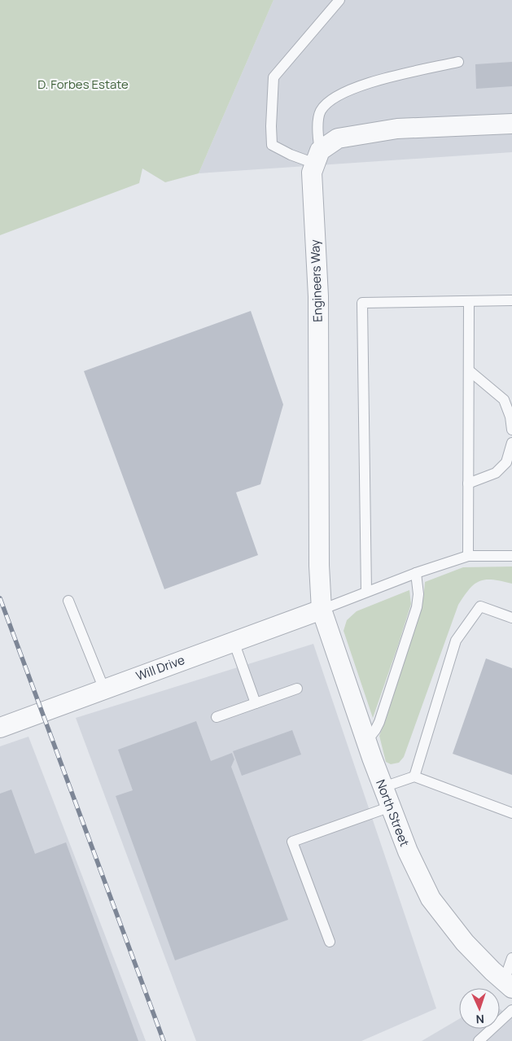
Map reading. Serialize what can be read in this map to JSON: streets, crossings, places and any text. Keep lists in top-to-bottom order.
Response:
{
  "streets": {
    "street": ["Engineers Way", "Will Drive", "North Street"]
  },
  "crossings": [
    ["Engineers Way", "Will Drive"],
    ["Engineers Way", "North Street"],
    ["Will Drive", "North Street"]
  ],
  "parks": ["D. Forbes Estate"],
  "north": "bottom"
}
